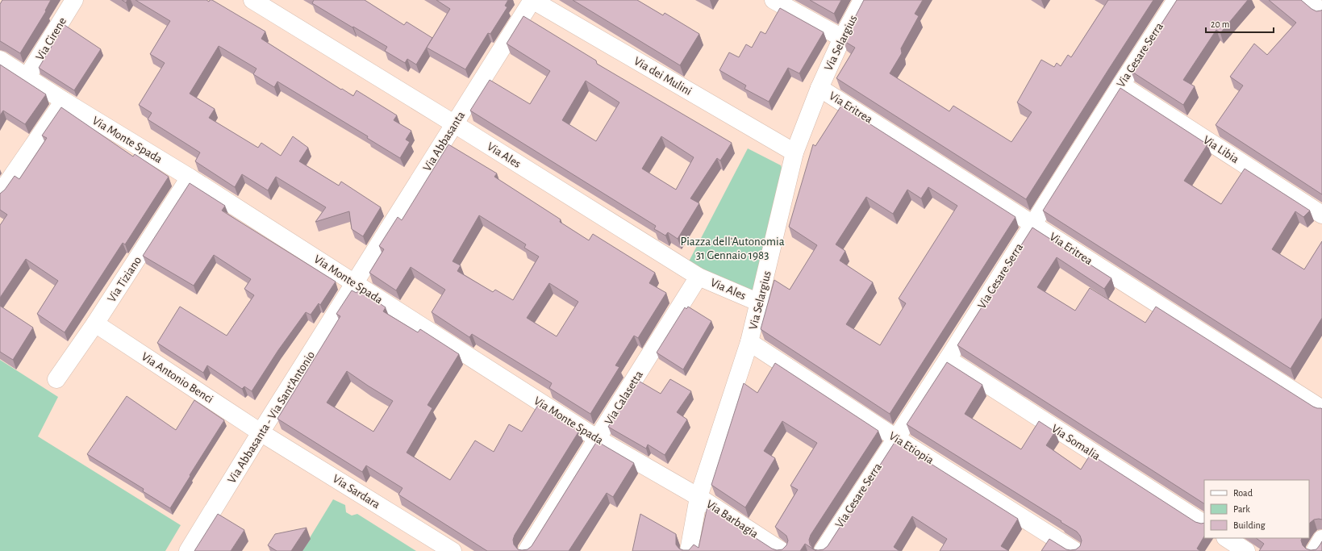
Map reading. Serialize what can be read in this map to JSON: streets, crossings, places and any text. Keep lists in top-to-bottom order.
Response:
{
  "streets": {
    "street": [
      "Via Cirene",
      "Via Selargius",
      "Via Cesare Serra",
      "Via dei Mulini",
      "Via Eritrea",
      "Via Monte Spada",
      "Via Abbasanta",
      "Via Libia",
      "Via Ales",
      "Via Tiziano",
      "Via Antonio Benci",
      "Via Calasetta",
      "Via Abbasanta - Via Sant'Antonio",
      "Via Somalia",
      "Via Etiopia",
      "Via Sardara",
      "Via Barbagia"
    ]
  },
  "crossings": [
    ["Via Cirene", "Via Monte Spada"],
    ["Via Selargius", "Via dei Mulini"],
    ["Via Selargius", "Via Eritrea"],
    ["Via Selargius", "Via Monte Spada"],
    ["Via Selargius", "Via Ales"],
    ["Via Selargius", "Via Etiopia"],
    ["Via Selargius", "Via Barbagia"],
    ["Via Cesare Serra", "Via Eritrea"],
    ["Via Cesare Serra", "Via Libia"],
    ["Via Cesare Serra", "Via Somalia"],
    ["Via Cesare Serra", "Via Etiopia"],
    ["Via dei Mulini", "Via Abbasanta"],
    ["Via Monte Spada", "Via Abbasanta"],
    ["Via Monte Spada", "Via Tiziano"],
    ["Via Monte Spada", "Via Calasetta"],
    ["Via Monte Spada", "Via Abbasanta - Via Sant'Antonio"],
    ["Via Monte Spada", "Via Barbagia"],
    ["Via Abbasanta", "Via Ales"],
    ["Via Abbasanta", "Via Abbasanta - Via Sant'Antonio"],
    ["Via Ales", "Via Calasetta"],
    ["Via Tiziano", "Via Antonio Benci"],
    ["Via Antonio Benci", "Via Abbasanta - Via Sant'Antonio"],
    ["Via Antonio Benci", "Via Sardara"],
    ["Via Abbasanta - Via Sant'Antonio", "Via Sardara"]
  ],
  "parks": ["Piazza dell'Autonomia 31 Gennaio 1983"],
  "legend": ["Road", "Park", "Building"],
  "scale_bar": "20 m"
}
